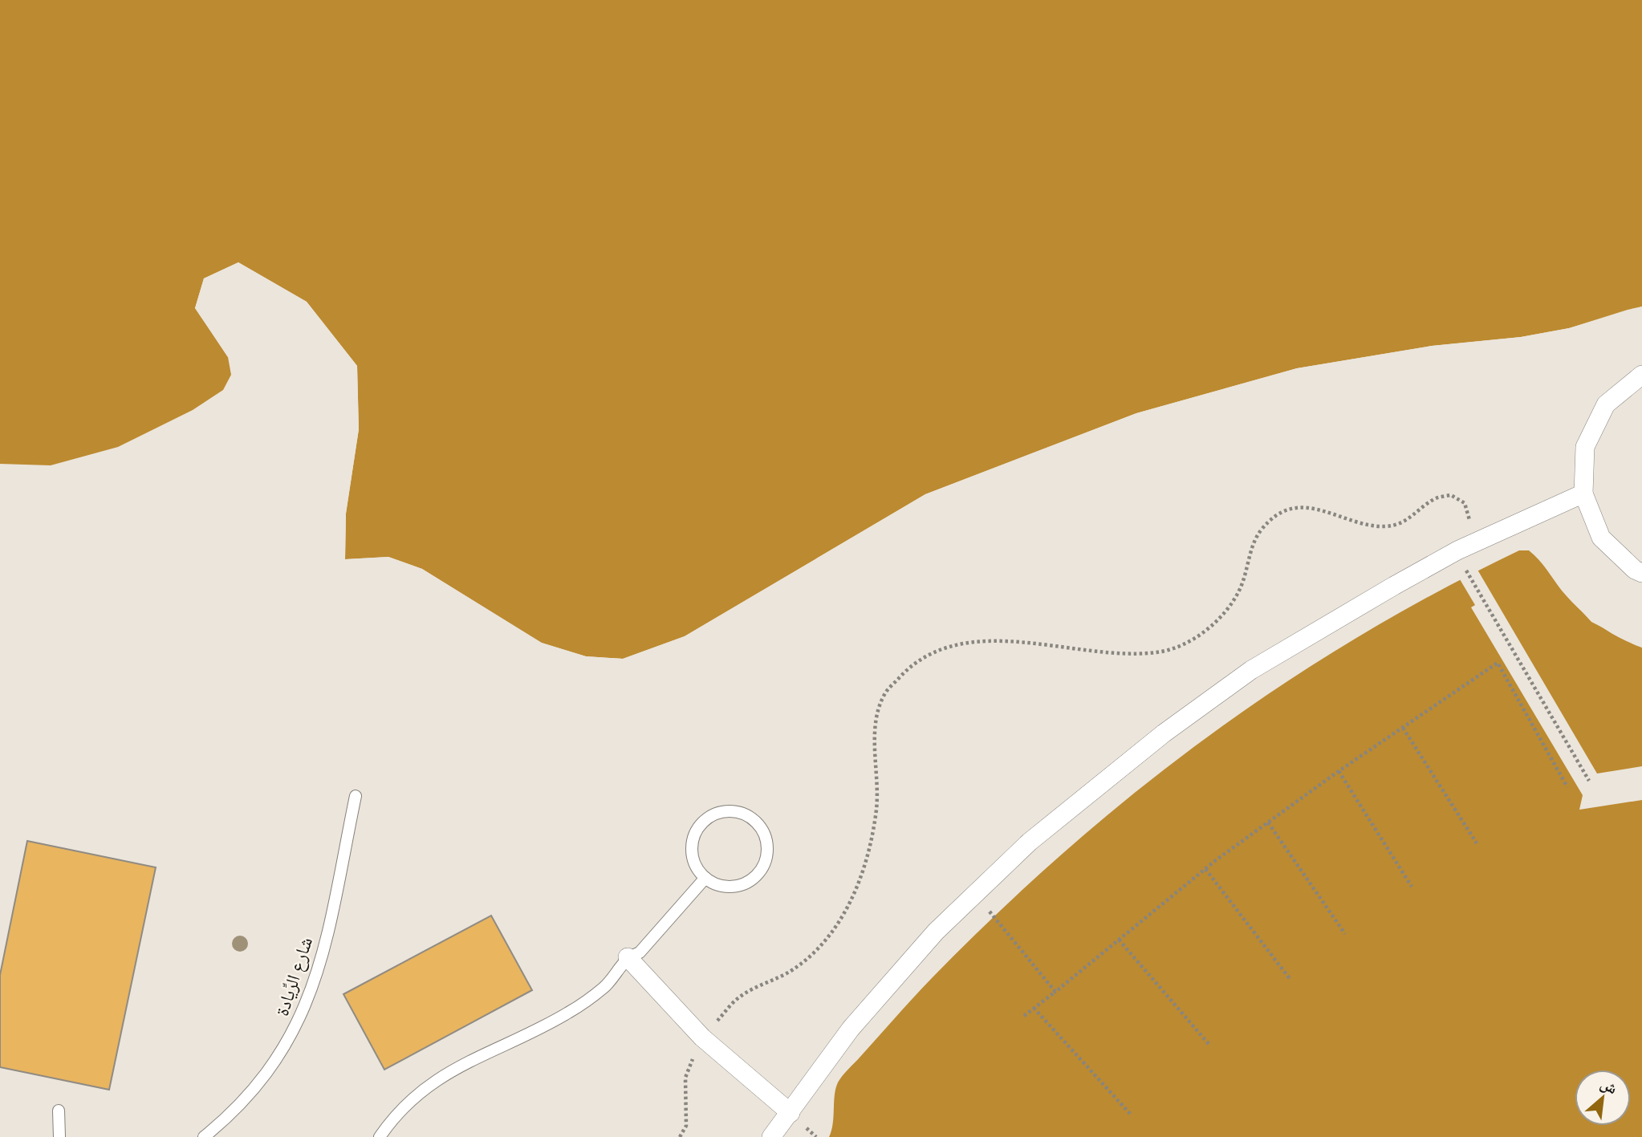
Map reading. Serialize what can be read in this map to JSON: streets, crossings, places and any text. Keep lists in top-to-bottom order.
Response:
{
  "streets": {
    "lane": ["شارع الرِّيادة"]
  },
  "north": "top right"
}
